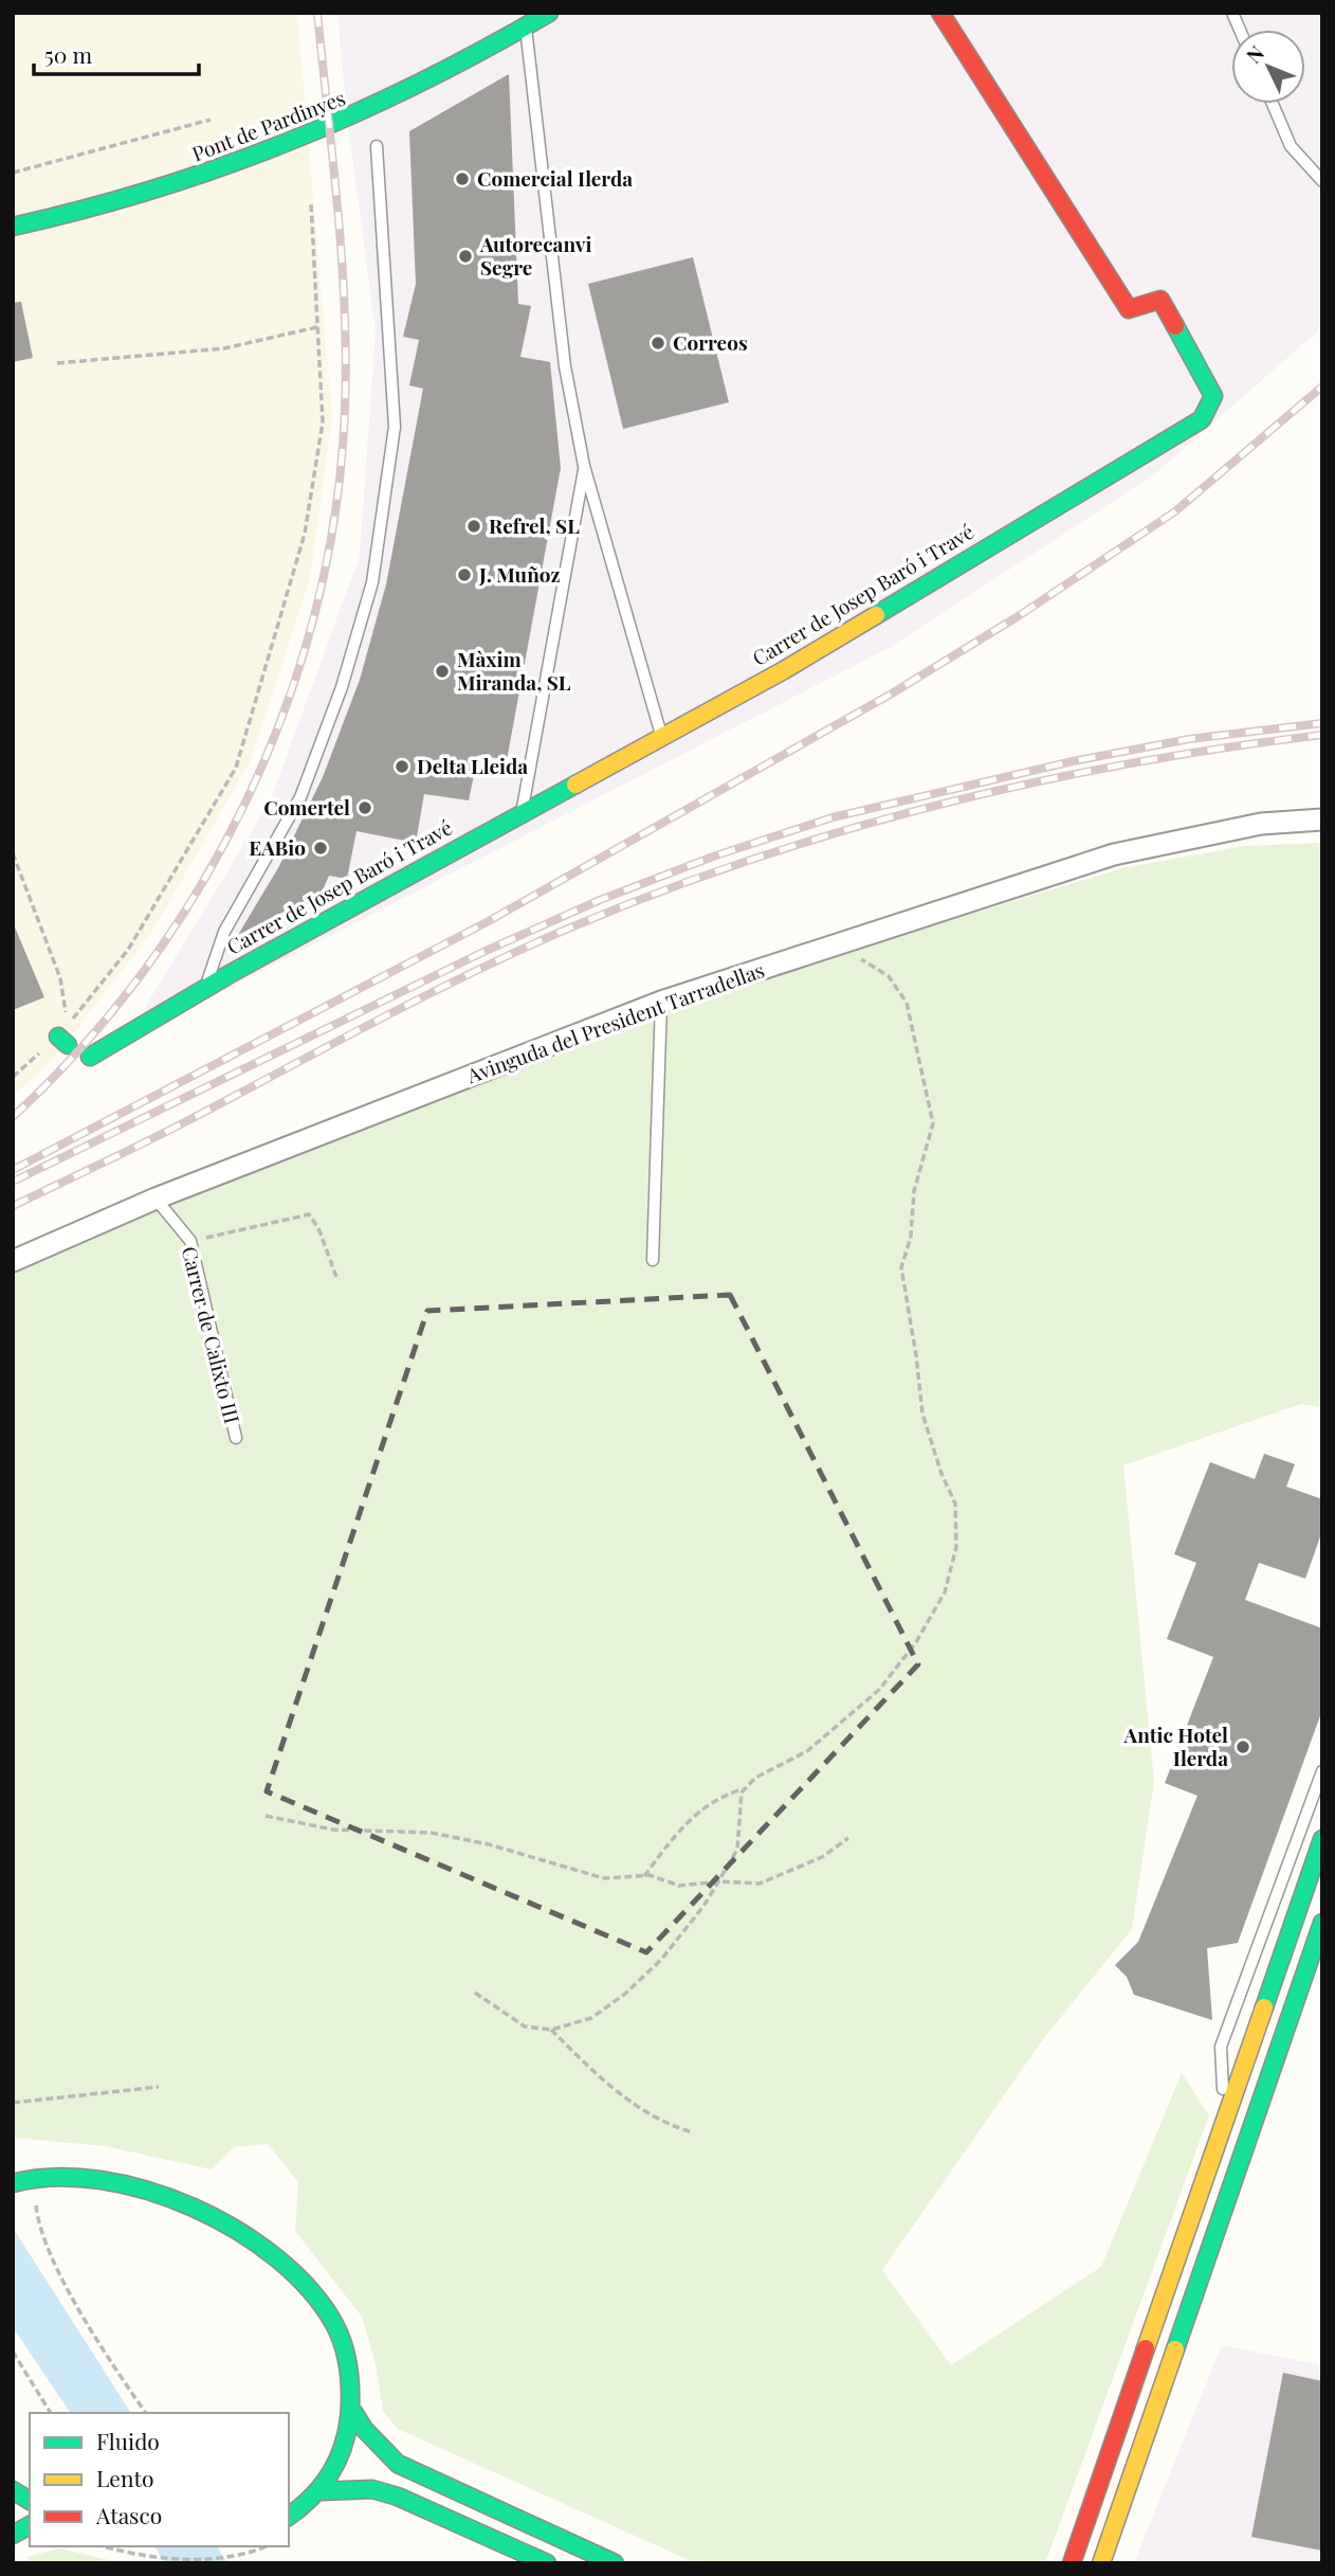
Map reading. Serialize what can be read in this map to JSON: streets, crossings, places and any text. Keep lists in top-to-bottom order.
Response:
{
  "streets": {
    "main road": ["Pont de Pardinyes", "Carrer de Josep Baró i Travé"],
    "street": ["Avinguda del President Tarradellas"],
    "lane": ["Carrer de Calixto III"]
  },
  "crossings": [
    ["Avinguda del President Tarradellas", "Carrer de Calixto III"]
  ],
  "places": [
    "Comercial Ilerda",
    "Autorecanvi Segre",
    "Correos",
    "Refrel, SL",
    "J. Muñoz",
    "Màxim Miranda, SL",
    "Delta Lleida",
    "Comertel",
    "EABio",
    "Antic Hotel Ilerda"
  ],
  "legend": ["Fluido", "Lento", "Atasco"],
  "scale_bar": "50 m",
  "north": "top left"
}
